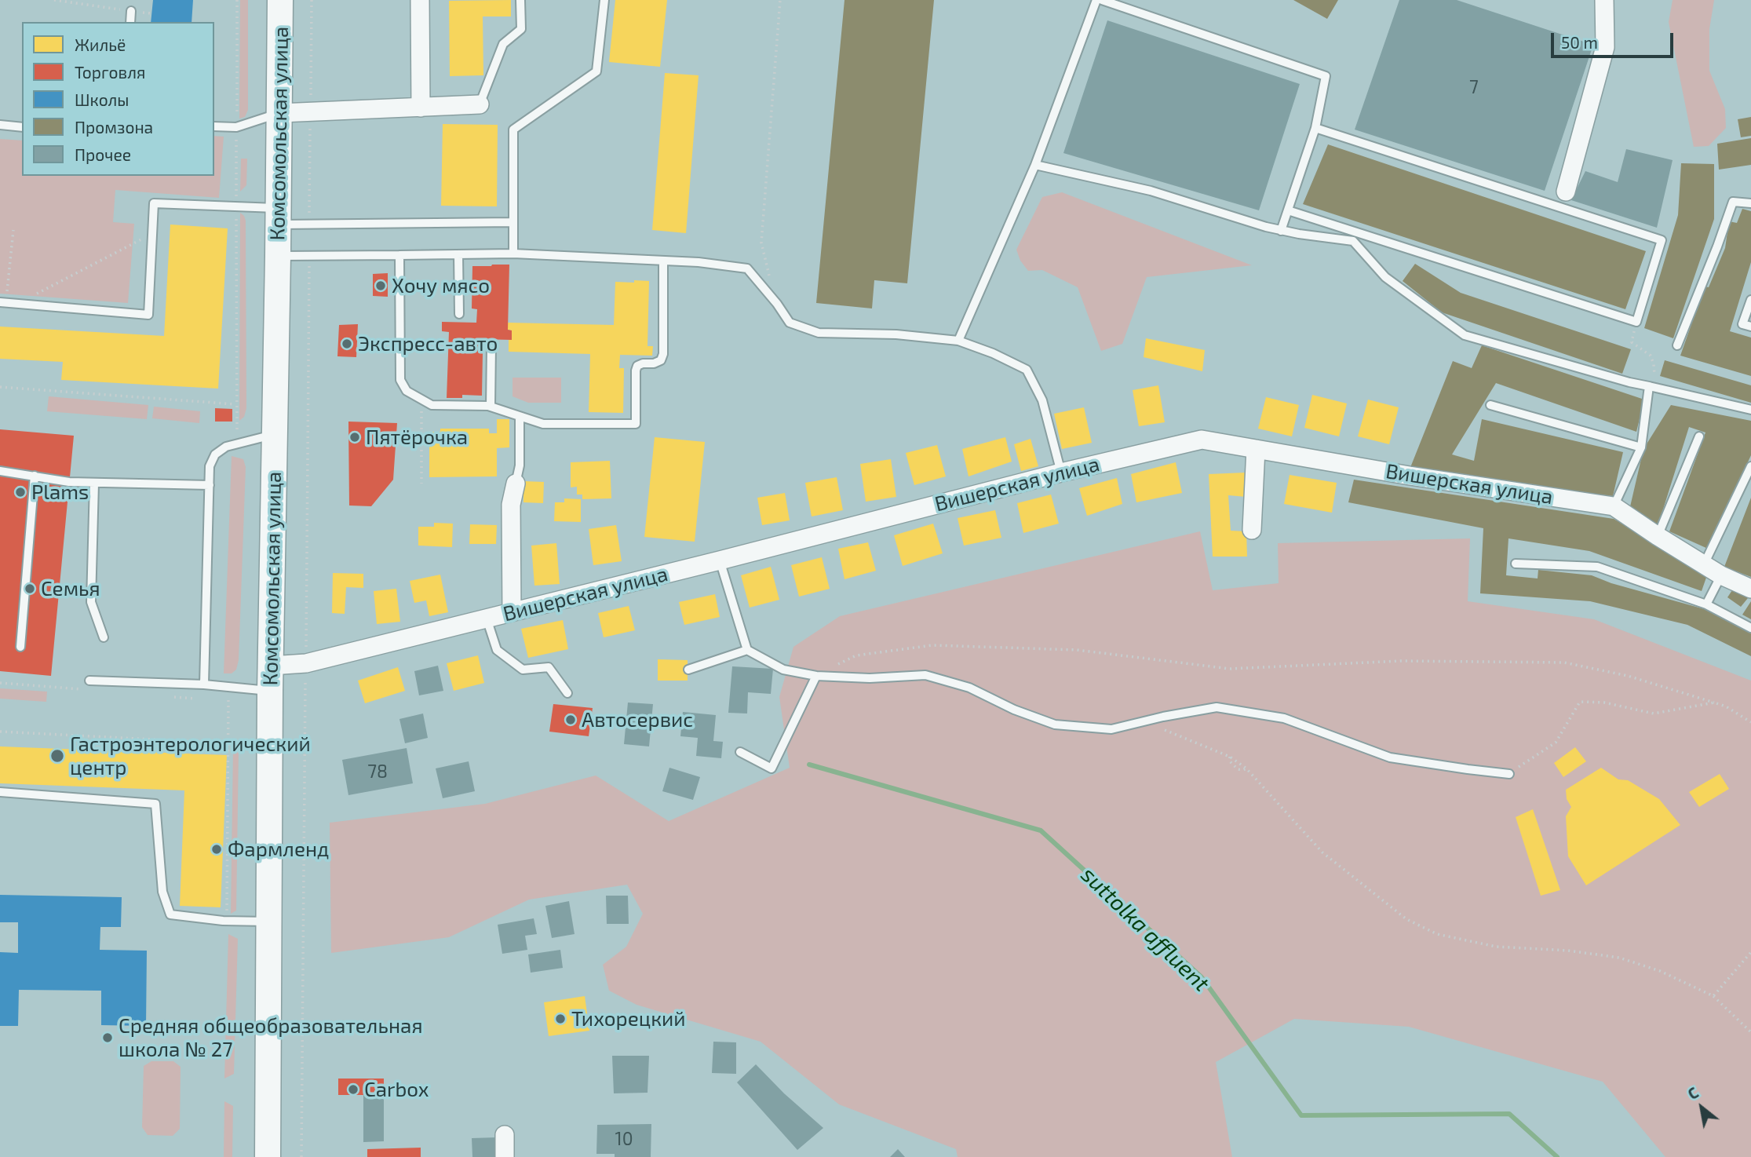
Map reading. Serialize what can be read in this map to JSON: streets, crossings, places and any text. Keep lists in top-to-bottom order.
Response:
{
  "streets": {
    "main road": ["Комсомольская улица"],
    "street": ["Вишерская улица"]
  },
  "crossings": [
    ["Комсомольская улица", "Вишерская улица"]
  ],
  "water": ["suttolka affluent"],
  "places": [
    "Хочу мясо",
    "Экспресс-авто",
    "Пятёрочка",
    "Plams",
    "Семья",
    "Автосервис",
    "Гастроэнтерологический центр",
    "Фармленд",
    "Тихорецкий",
    "Средняя общеобразовательная школа № 27",
    "Carbox"
  ],
  "house_numbers": ["7", "78", "10"],
  "legend": [
    "Жильё",
    "Торговля",
    "Школы",
    "Промзона",
    "Прочее"
  ],
  "scale_bar": "50 m",
  "north": "top left"
}
